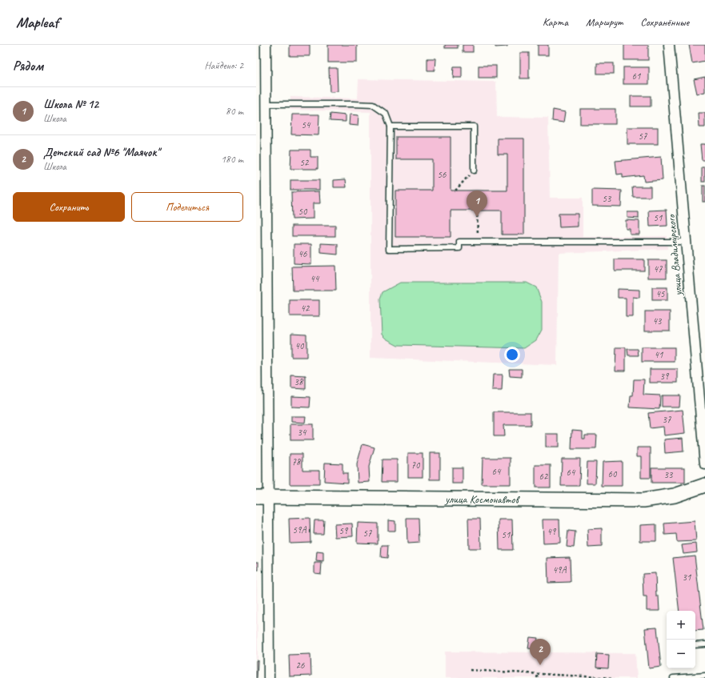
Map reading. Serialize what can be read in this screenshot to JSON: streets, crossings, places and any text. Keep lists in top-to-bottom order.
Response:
{
  "streets": {
    "street": ["улица Владимирского", "улица Космонавтов"]
  },
  "house_numbers": [
    "61",
    "54",
    "57",
    "52",
    "56",
    "53",
    "50",
    "51",
    "46",
    "47",
    "44",
    "45",
    "42",
    "43",
    "40",
    "41",
    "39",
    "38",
    "37",
    "34",
    "78",
    "70",
    "64",
    "64",
    "60",
    "33",
    "62",
    "59А",
    "59",
    "49",
    "57",
    "51",
    "49А",
    "31",
    "26"
  ],
  "page": {
    "header": "Mapleaf",
    "nav": ["Карта", "Маршрут", "Сохранённые"],
    "heading": ["Рядом", "Найдено: 2"],
    "list": [
      {
        "mark": "1",
        "name": "Школа № 12",
        "note": "Школа",
        "value": "80 m"
      },
      {
        "mark": "2",
        "name": "Детский сад №6 \"Маячок\"",
        "note": "Школа",
        "value": "180 m"
      }
    ],
    "buttons": ["Сохранить", "Поделиться"],
    "pins": ["1", "2"],
    "map_buttons": ["+", "−"]
  }
}
